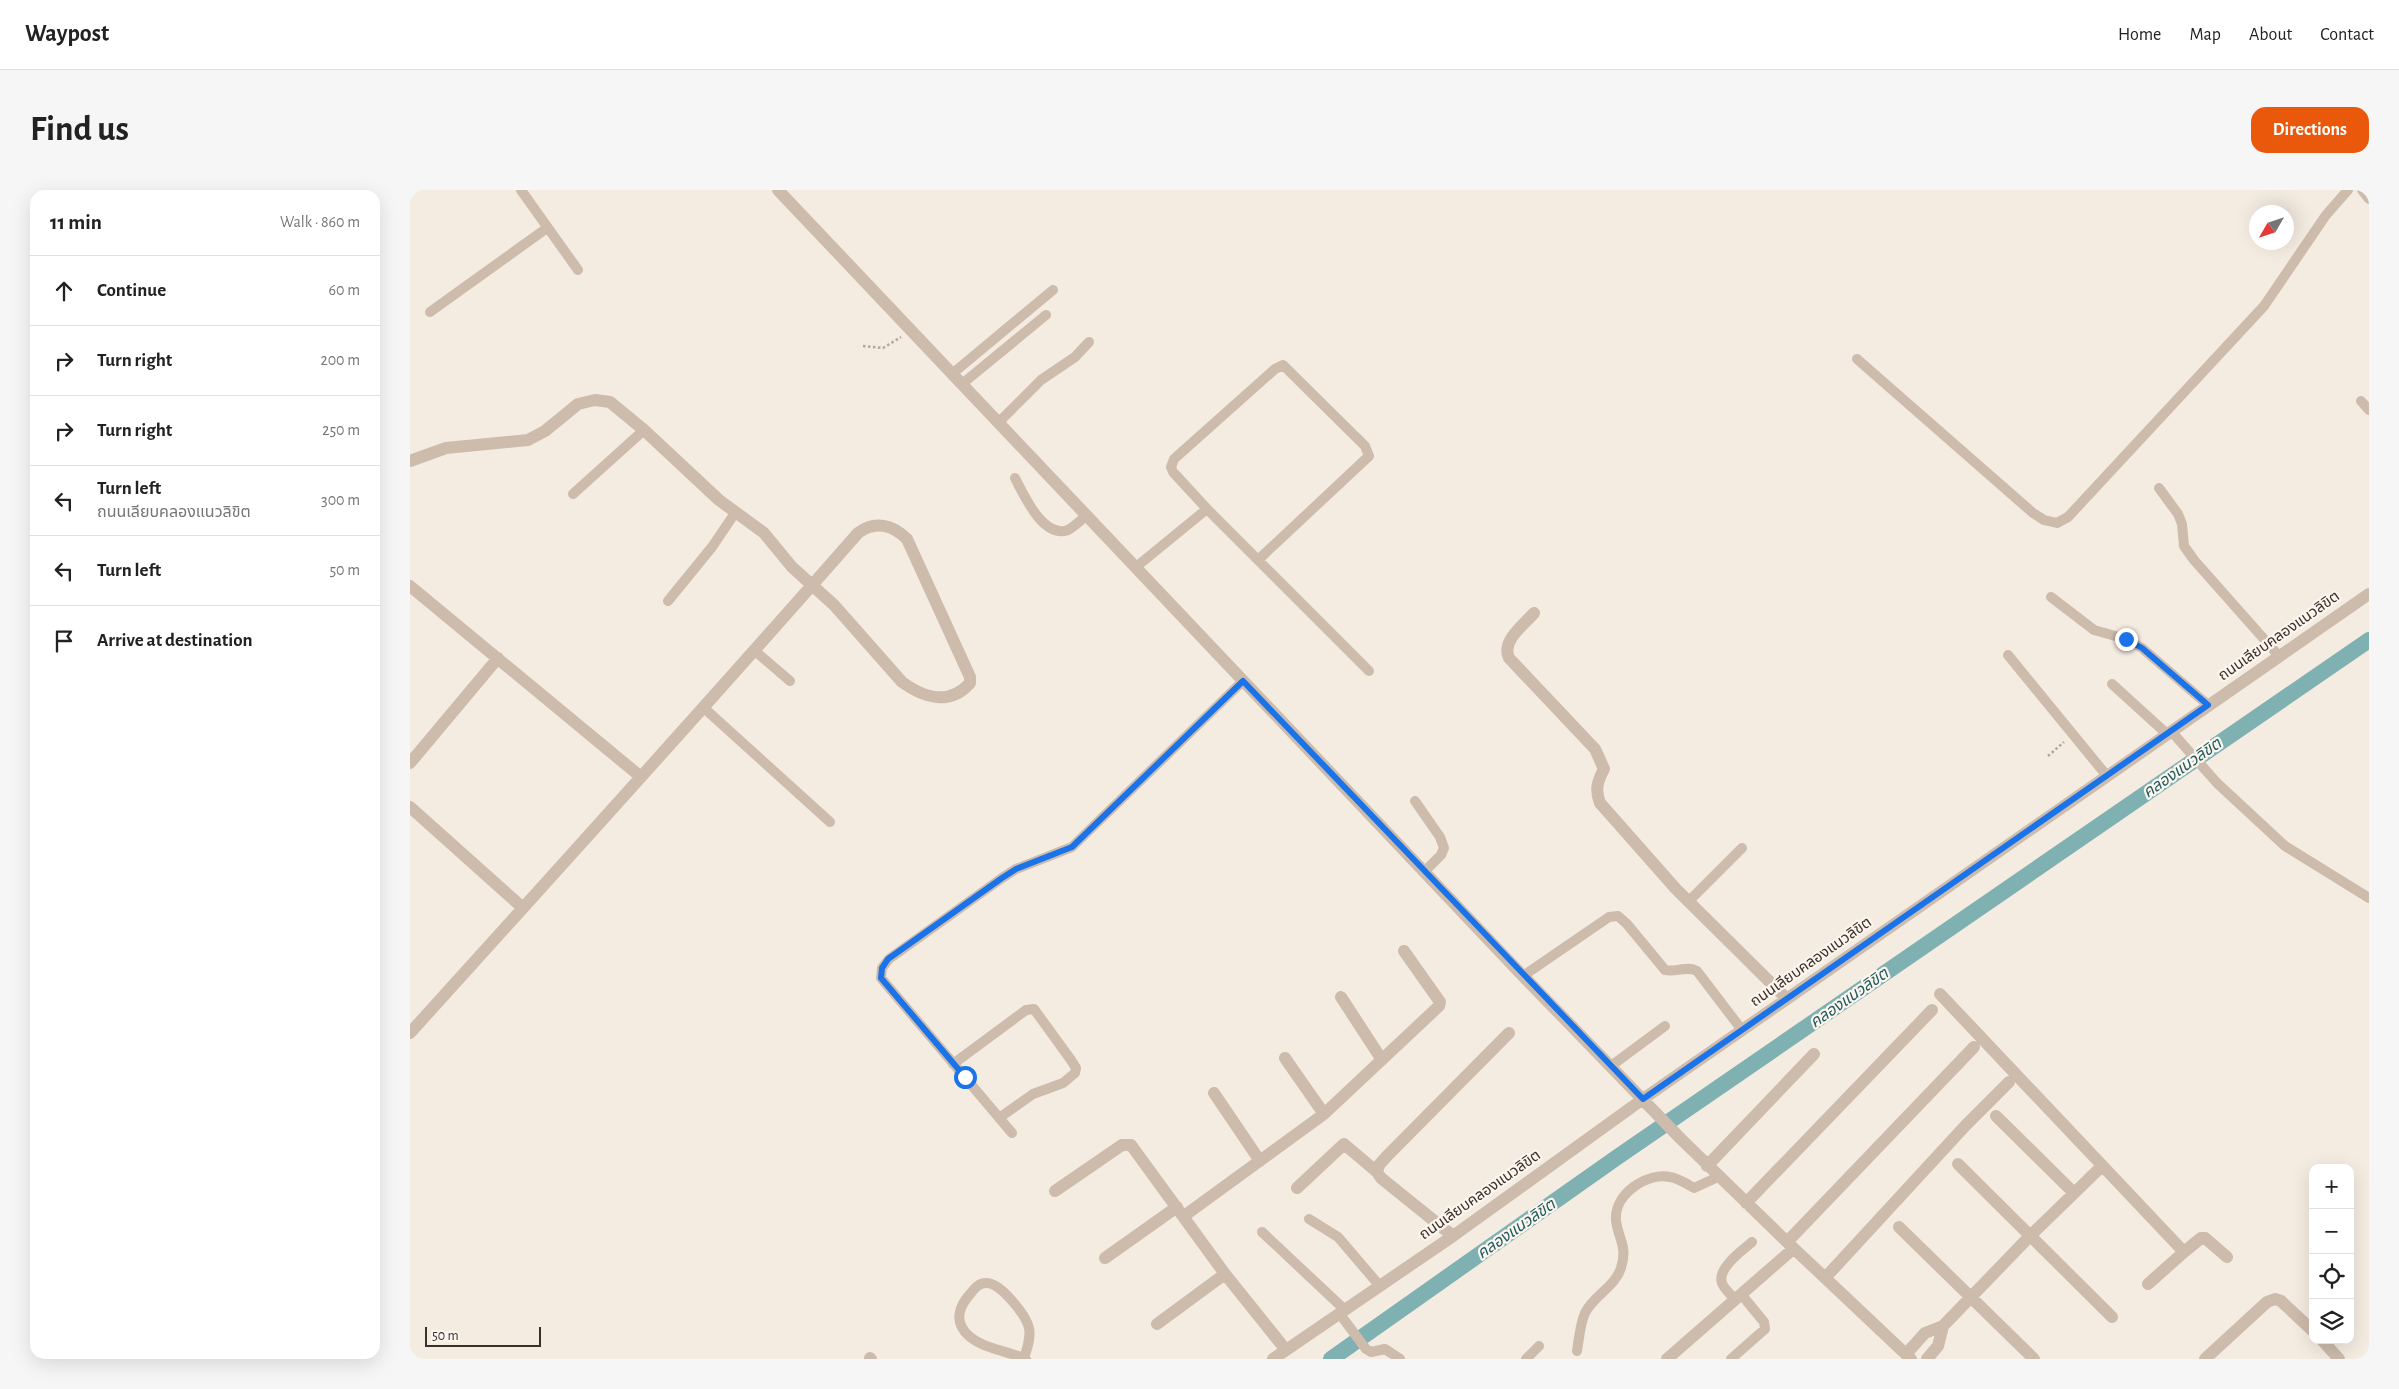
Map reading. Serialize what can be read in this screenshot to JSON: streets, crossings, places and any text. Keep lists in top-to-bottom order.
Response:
{
  "streets": {
    "street": ["ถนนเลียบคลองแนวลิขิต"]
  },
  "water": ["คลองแนวลิขิต"],
  "scale_bar": "50 m",
  "north": "bottom left",
  "page": {
    "header": "Waypost",
    "nav": [
      "Home",
      "Map",
      "About",
      "Contact"
    ],
    "buttons": "Directions",
    "title": "Find us",
    "heading": ["11 min", "Walk · 860 m"],
    "list": [
      ["Continue", "60 m"],
      ["Turn right", "200 m"],
      ["Turn right", "250 m"],
      ["Turn left", "ถนนเลียบคลองแนวลิขิต", "300 m"],
      ["Turn left", "50 m"],
      "Arrive at destination"
    ],
    "map_buttons": ["+", "−"],
    "scale": "50 m"
  }
}
